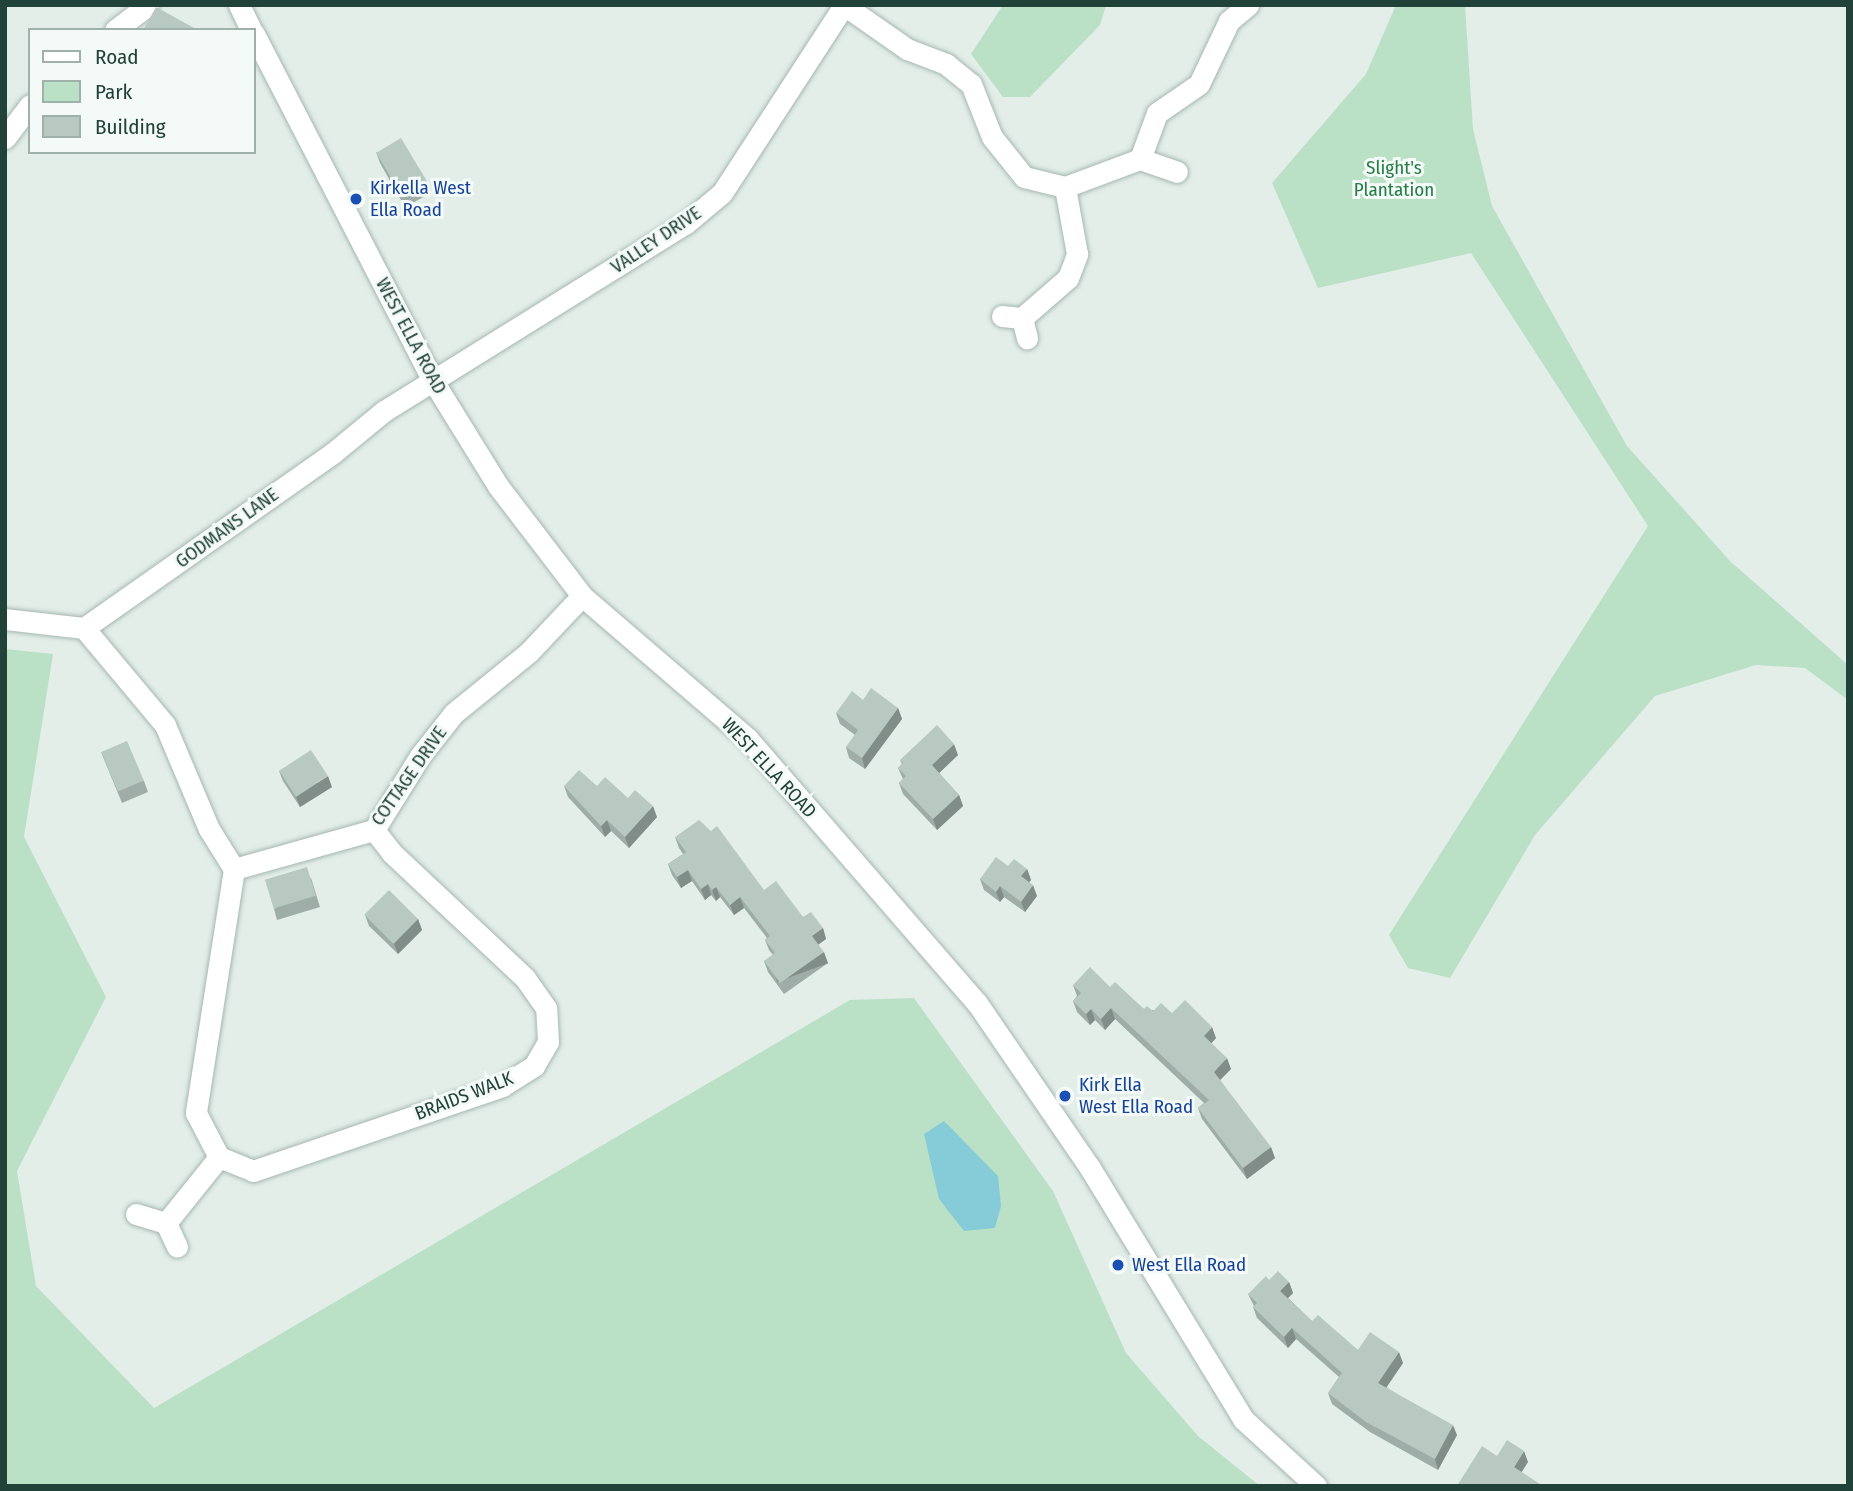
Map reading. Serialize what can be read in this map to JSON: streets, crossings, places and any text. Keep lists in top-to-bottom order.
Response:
{
  "streets": {
    "street": [
      "VALLEY DRIVE",
      "WEST ELLA ROAD",
      "GODMANS LANE",
      "COTTAGE DRIVE",
      "BRAIDS WALK"
    ]
  },
  "crossings": [
    ["VALLEY DRIVE", "WEST ELLA ROAD"],
    ["VALLEY DRIVE", "GODMANS LANE"],
    ["WEST ELLA ROAD", "GODMANS LANE"],
    ["WEST ELLA ROAD", "COTTAGE DRIVE"],
    ["COTTAGE DRIVE", "BRAIDS WALK"]
  ],
  "parks": ["Slight's Plantation"],
  "places": ["Kirkella West Ella Road", "Kirk Ella West Ella Road", "West Ella Road"],
  "legend": ["Road", "Park", "Building"]
}
